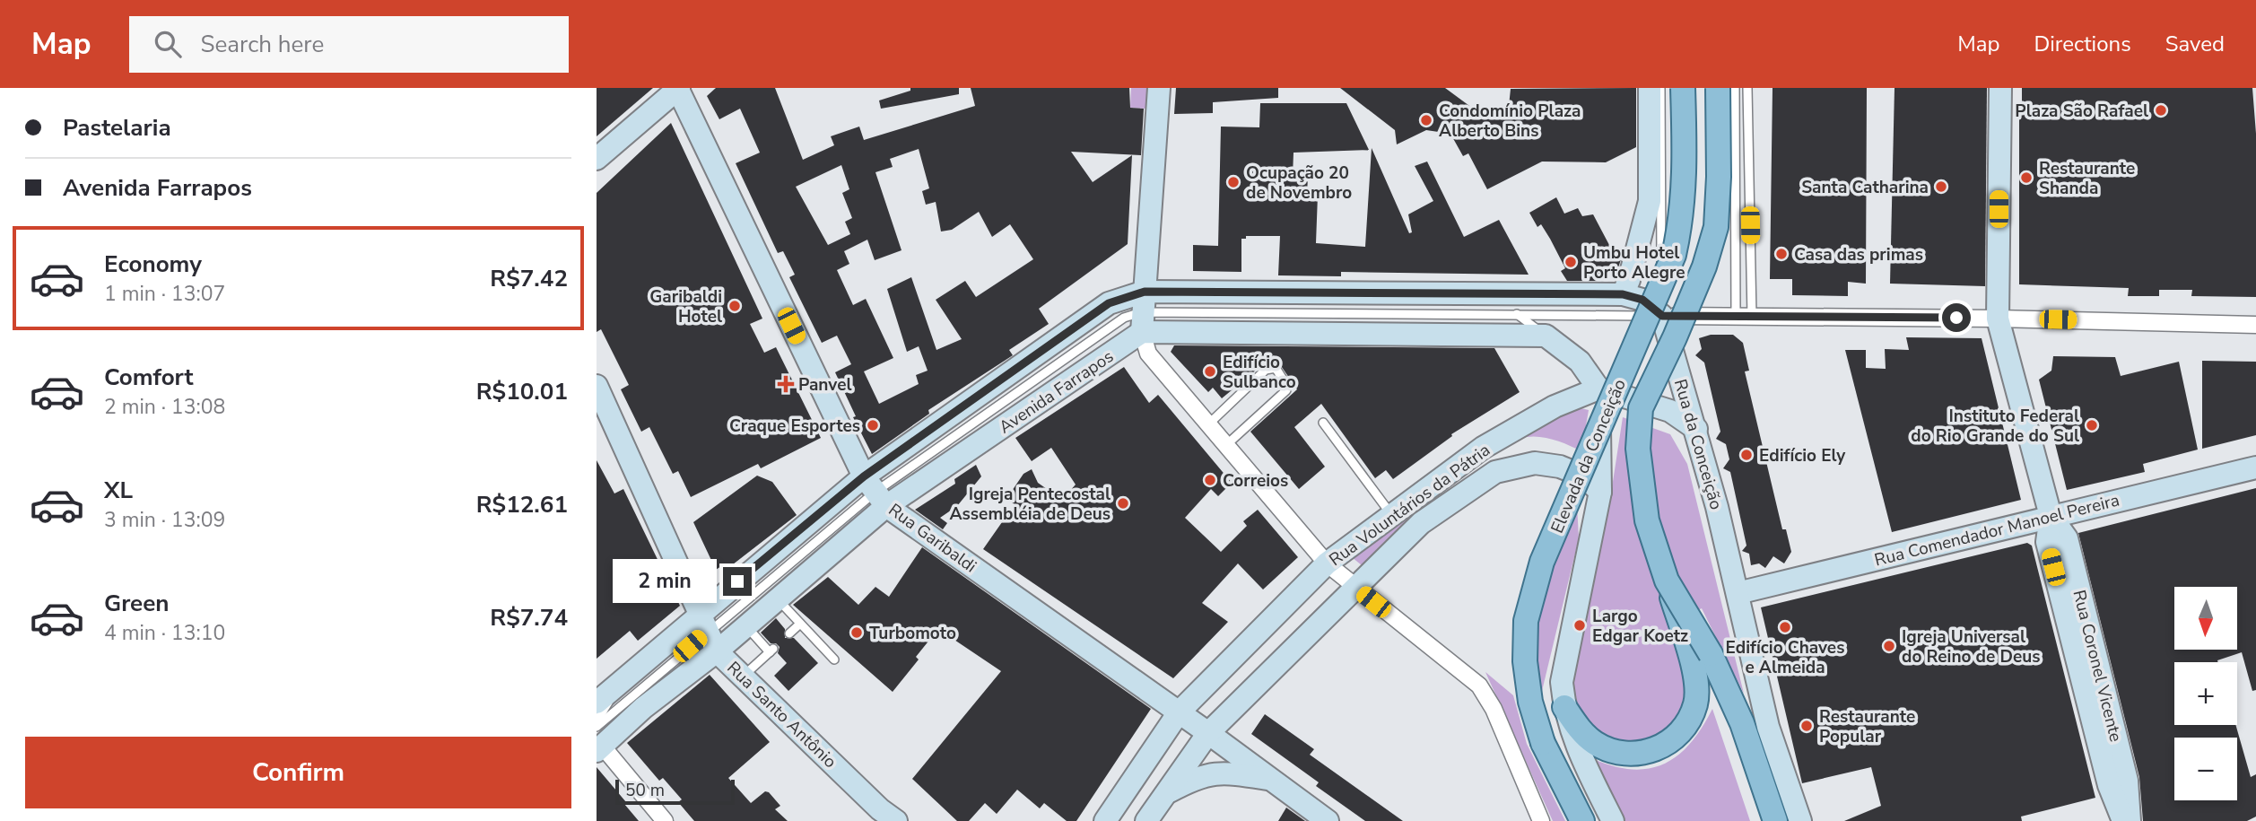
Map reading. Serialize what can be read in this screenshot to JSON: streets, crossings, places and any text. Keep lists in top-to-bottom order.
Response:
{
  "streets": {
    "main road": [
      "Avenida Farrapos",
      "Rua da Conceição",
      "Elevada da Conceição",
      "Rua Voluntários da Pátria",
      "Rua Comendador Manoel Pereira",
      "Rua Garibaldi",
      "Rua Coronel Vicente",
      "Rua Santo Antônio"
    ]
  },
  "crossings": [
    ["Avenida Farrapos", "Rua Garibaldi"],
    ["Avenida Farrapos", "Rua Santo Antônio"],
    ["Rua da Conceição", "Rua Comendador Manoel Pereira"],
    ["Rua Voluntários da Pátria", "Rua Garibaldi"],
    ["Rua Comendador Manoel Pereira", "Rua Coronel Vicente"]
  ],
  "places": {
    "other": [
      "Plaza São Rafael",
      "Condomínio Plaza Alberto Bins",
      "Restaurante Shanda",
      "Ocupação 20 de Novembro",
      "Santa Catharina",
      "Casa das primas",
      "Umbu Hotel Porto Alegre",
      "Garibaldi Hotel",
      "Edifício Sulbanco",
      "Craque Esportes",
      "Instituto Federal do Rio Grande do Sul",
      "Edifício Ely",
      "Correios",
      "Igreja Pentecostal Assembléia de Deus",
      "Largo Edgar Koetz",
      "Edifício Chaves e Almeida",
      "Turbomoto",
      "Igreja Universal do Reino de Deus",
      "Restaurante Popular"
    ],
    "health": ["Panvel"]
  },
  "scale_bar": "50 m",
  "north": "bottom",
  "page": {
    "header": "Map",
    "search": "Search here",
    "nav": ["Map", "Directions", "Saved"],
    "banner": ["Pastelaria", "Avenida Farrapos"],
    "list": [
      {
        "name": "Economy",
        "note": "1 min · 13:07",
        "value": "R$7.42"
      },
      {
        "name": "Comfort",
        "note": "2 min · 13:08",
        "value": "R$10.01"
      },
      {
        "name": "XL",
        "note": "3 min · 13:09",
        "value": "R$12.61"
      },
      {
        "name": "Green",
        "note": "4 min · 13:10",
        "value": "R$7.74"
      }
    ],
    "bubble": "2 min",
    "map_buttons": ["+", "−"],
    "buttons": "Confirm",
    "scale": "50 m"
  }
}
